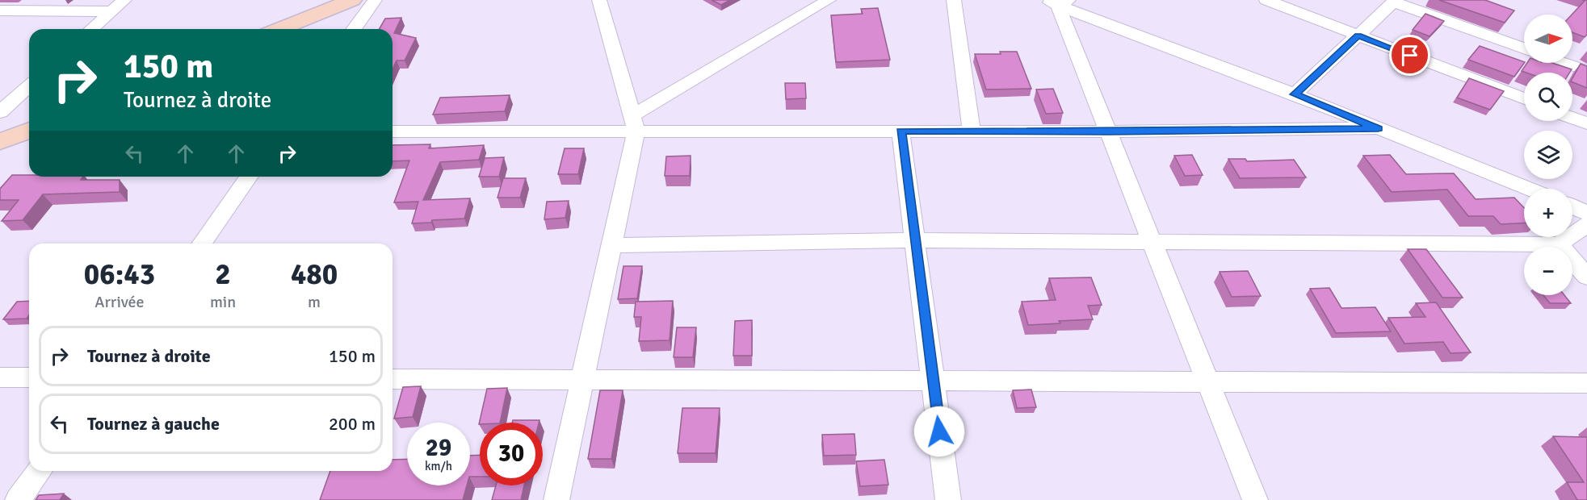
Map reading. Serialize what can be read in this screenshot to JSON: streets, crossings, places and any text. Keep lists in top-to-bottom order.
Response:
{
  "north": "right",
  "page": {
    "map_buttons": ["+", "−"],
    "turn": ["150 m", "Tournez à droite"],
    "eta": [
      "06:43",
      "Arrivée",
      "2",
      "min",
      "480",
      "m"
    ],
    "list": [
      {
        "name": "Tournez à droite",
        "value": "150 m"
      },
      {
        "name": "Tournez à gauche",
        "value": "200 m"
      }
    ],
    "speed": "29 km/h",
    "limit": "30"
  }
}
